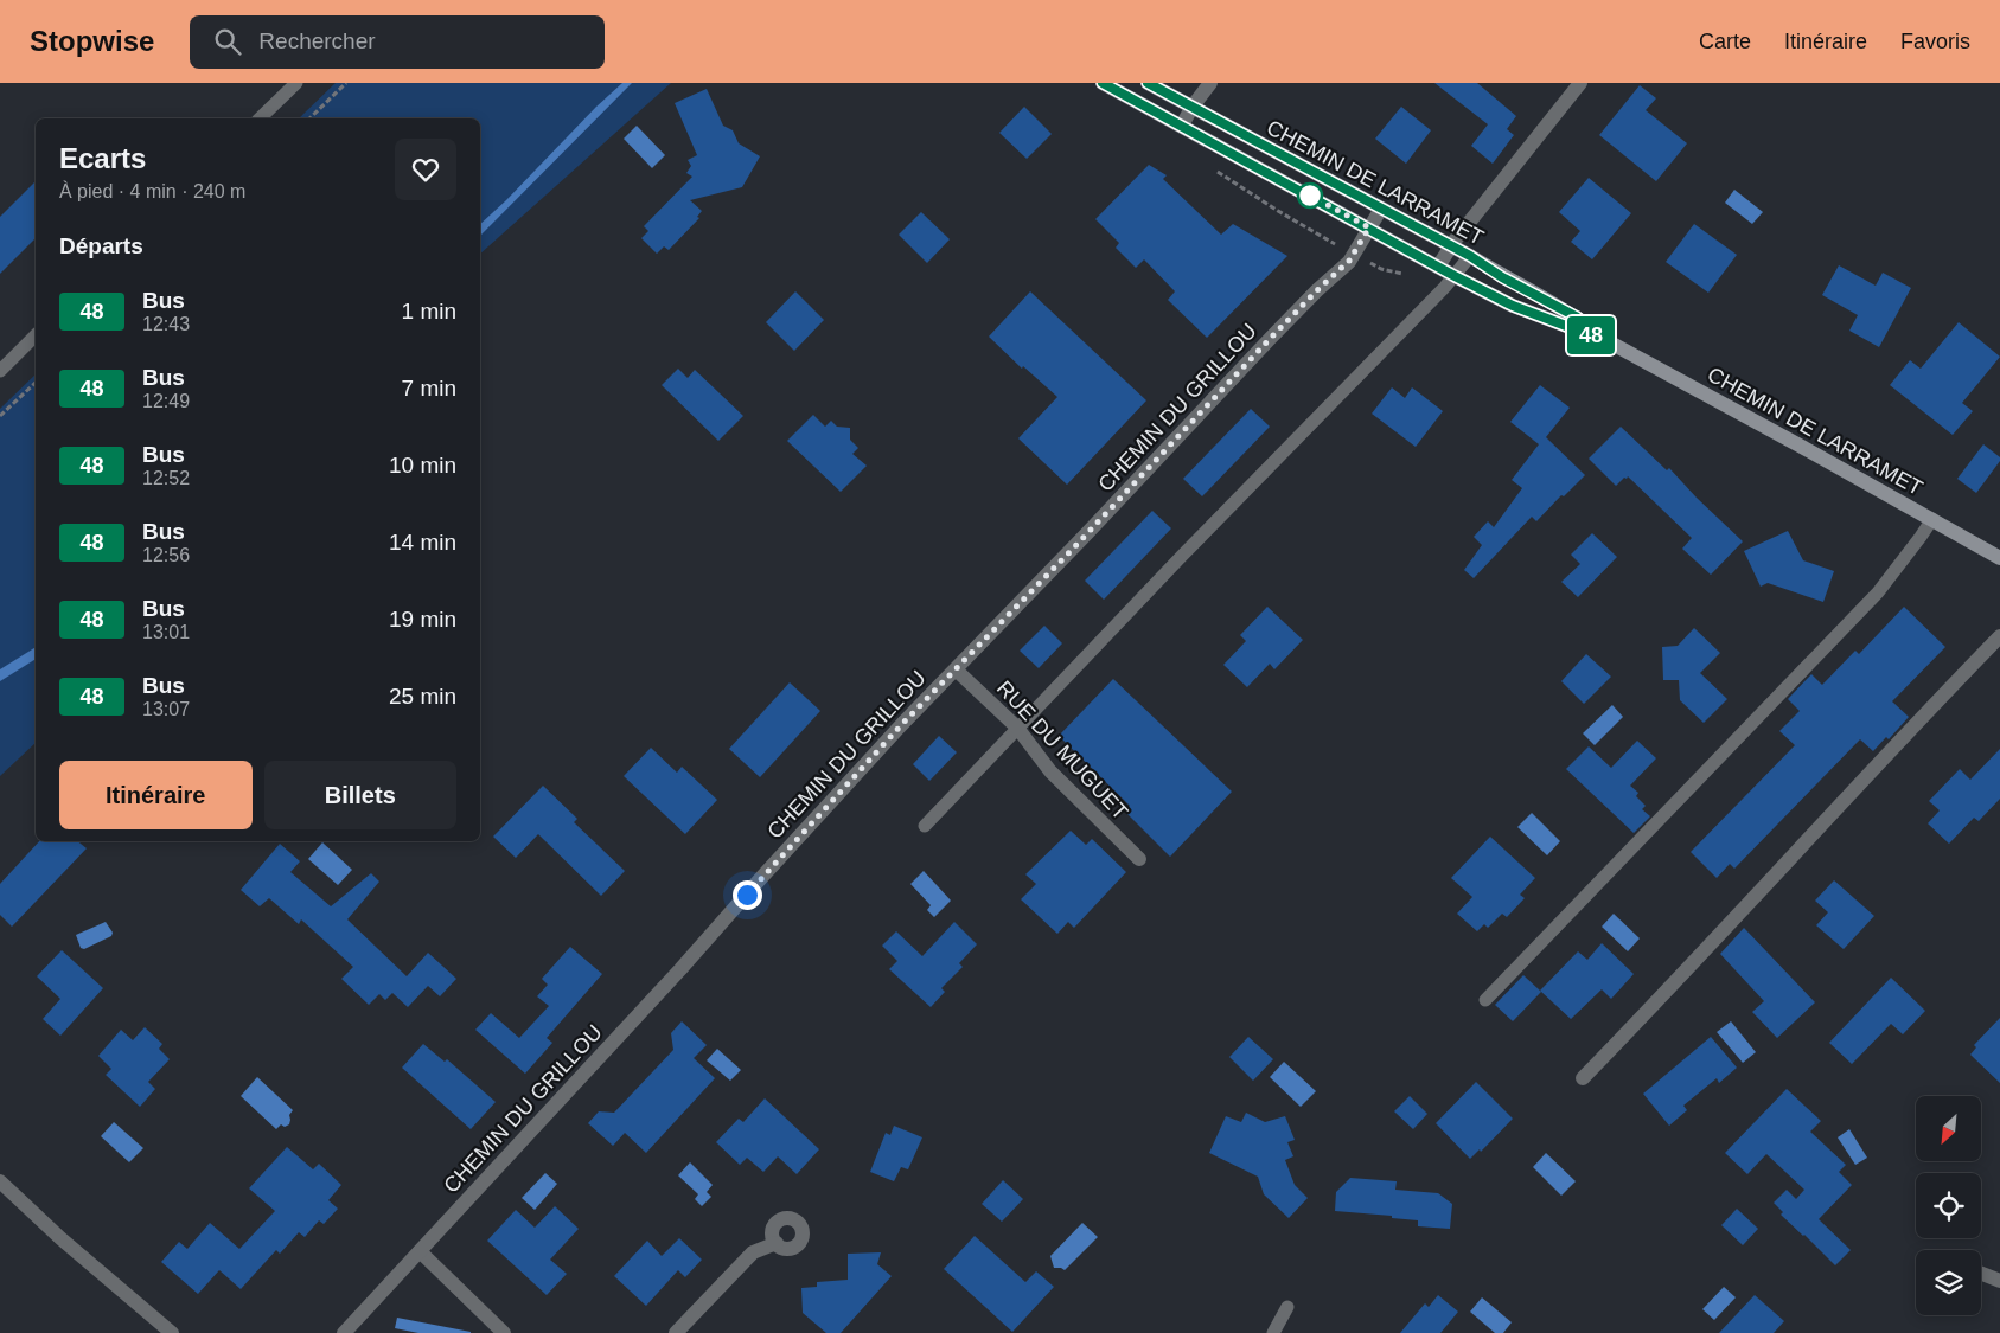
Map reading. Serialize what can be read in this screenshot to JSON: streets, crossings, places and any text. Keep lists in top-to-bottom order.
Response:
{
  "streets": {
    "main road": ["CHEMIN DE LARRAMET"],
    "street": ["CHEMIN DU GRILLOU", "RUE DU MUGUET"]
  },
  "crossings": [
    ["CHEMIN DE LARRAMET", "CHEMIN DU GRILLOU"],
    ["CHEMIN DU GRILLOU", "RUE DU MUGUET"]
  ],
  "lines": ["bus line 48"],
  "north": "bottom left",
  "page": {
    "header": "Stopwise",
    "search": "Rechercher",
    "nav": ["Carte", "Itinéraire", "Favoris"],
    "on_map": "48",
    "heading": [
      ["Ecarts", "À pied · 4 min · 240 m"],
      "Départs"
    ],
    "list": [
      {
        "mark": "48",
        "name": "Bus",
        "note": "12:43",
        "value": "1 min"
      },
      {
        "mark": "48",
        "name": "Bus",
        "note": "12:49",
        "value": "7 min"
      },
      {
        "mark": "48",
        "name": "Bus",
        "note": "12:52",
        "value": "10 min"
      },
      {
        "mark": "48",
        "name": "Bus",
        "note": "12:56",
        "value": "14 min"
      },
      {
        "mark": "48",
        "name": "Bus",
        "note": "13:01",
        "value": "19 min"
      },
      {
        "mark": "48",
        "name": "Bus",
        "note": "13:07",
        "value": "25 min"
      }
    ],
    "buttons": ["Itinéraire", "Billets"]
  }
}
